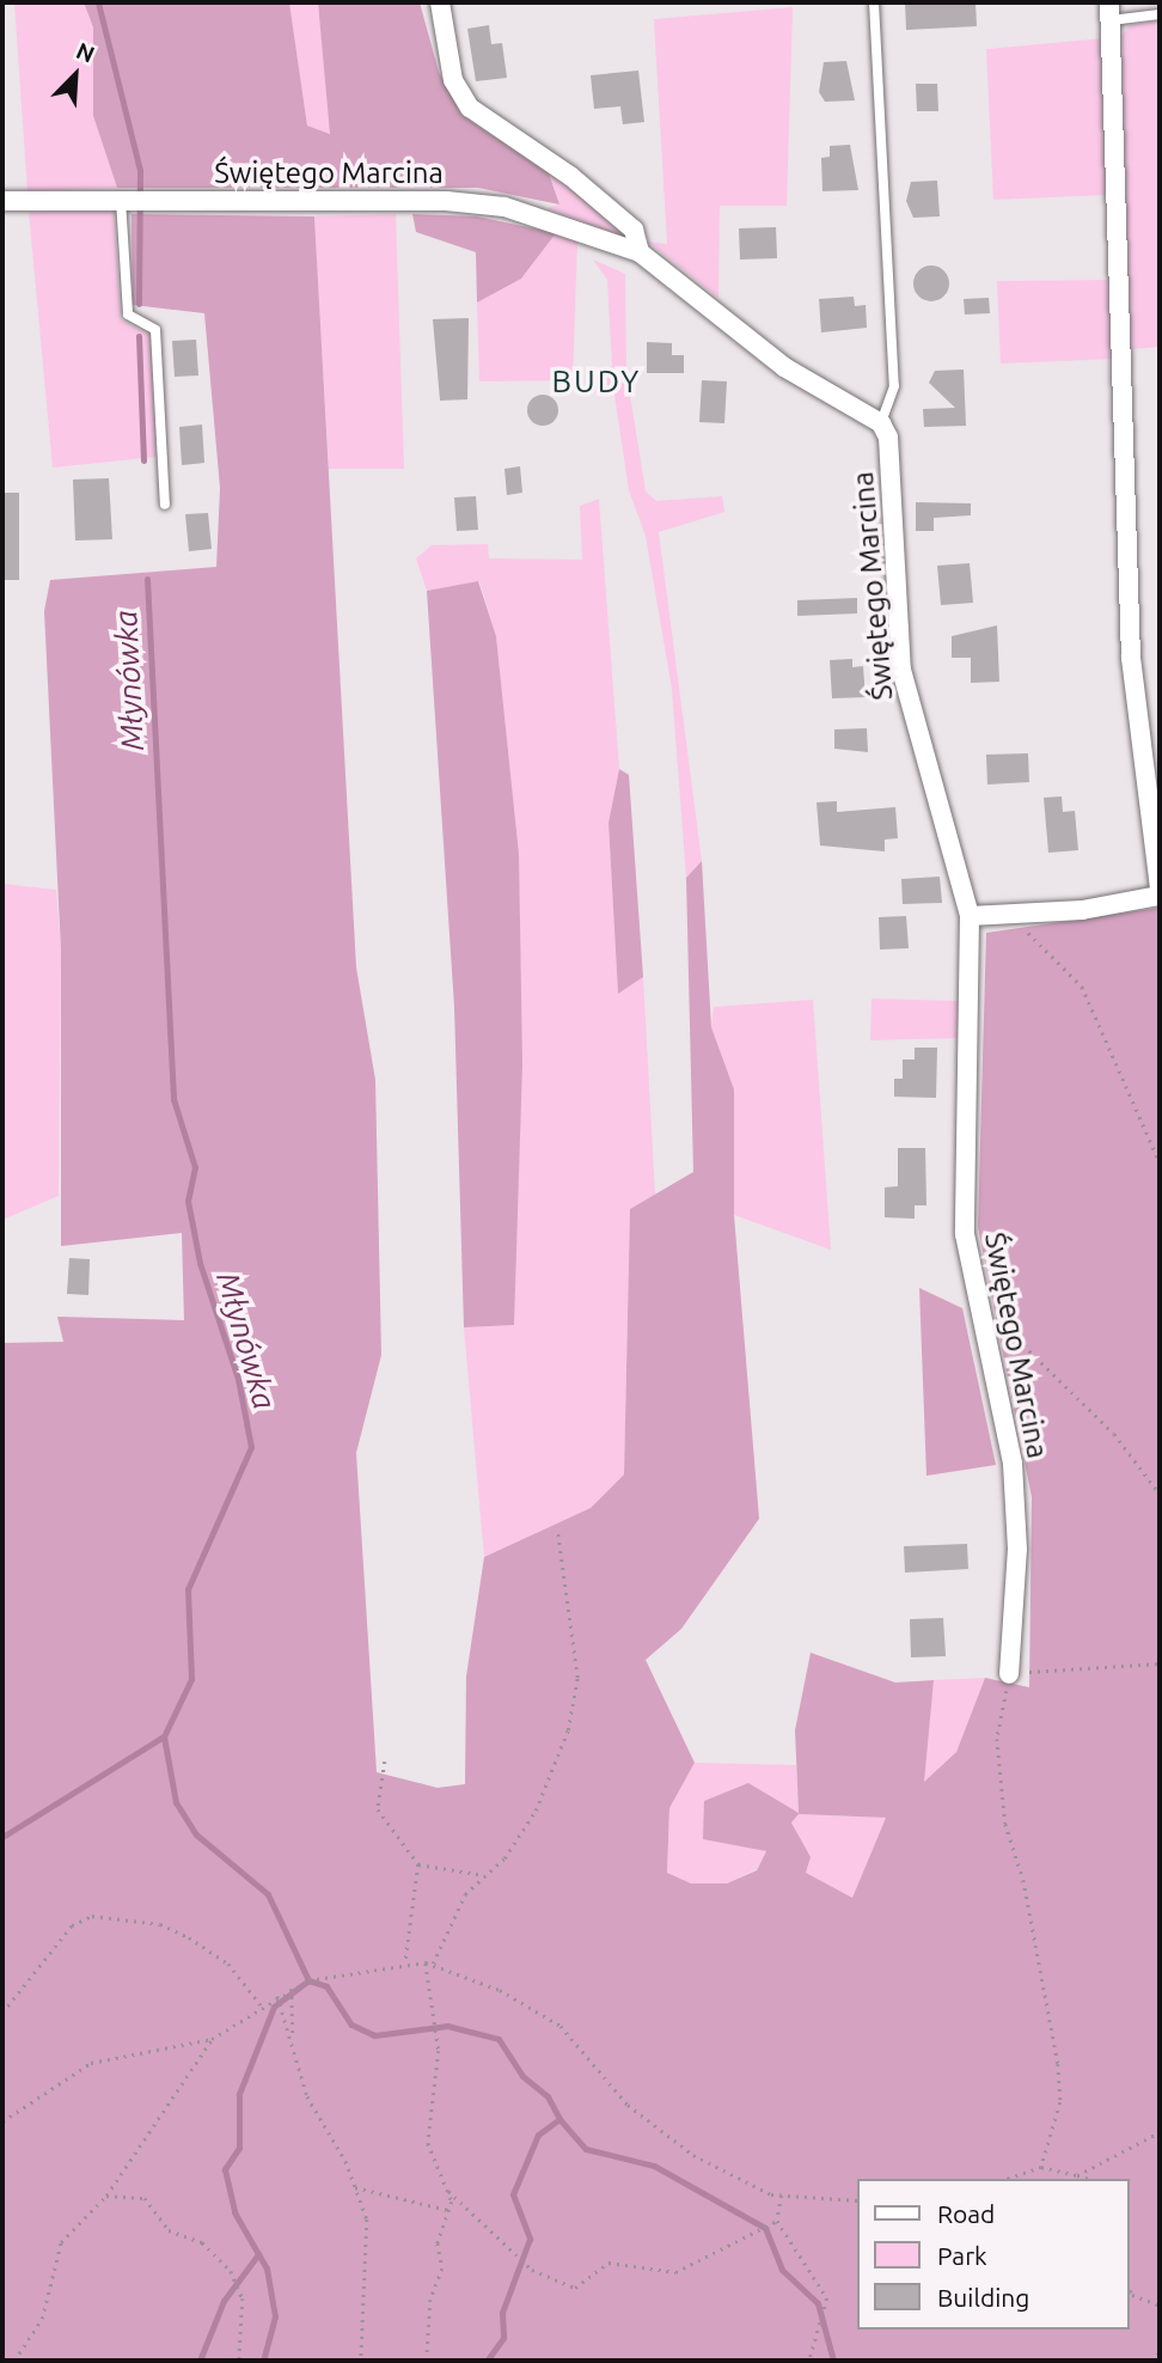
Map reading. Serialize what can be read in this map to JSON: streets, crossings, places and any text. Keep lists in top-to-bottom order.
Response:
{
  "streets": {
    "street": ["Świętego Marcina"]
  },
  "districts": ["BUDY"],
  "water": ["Młynówka"],
  "legend": ["Road", "Park", "Building"],
  "north": "top right"
}
